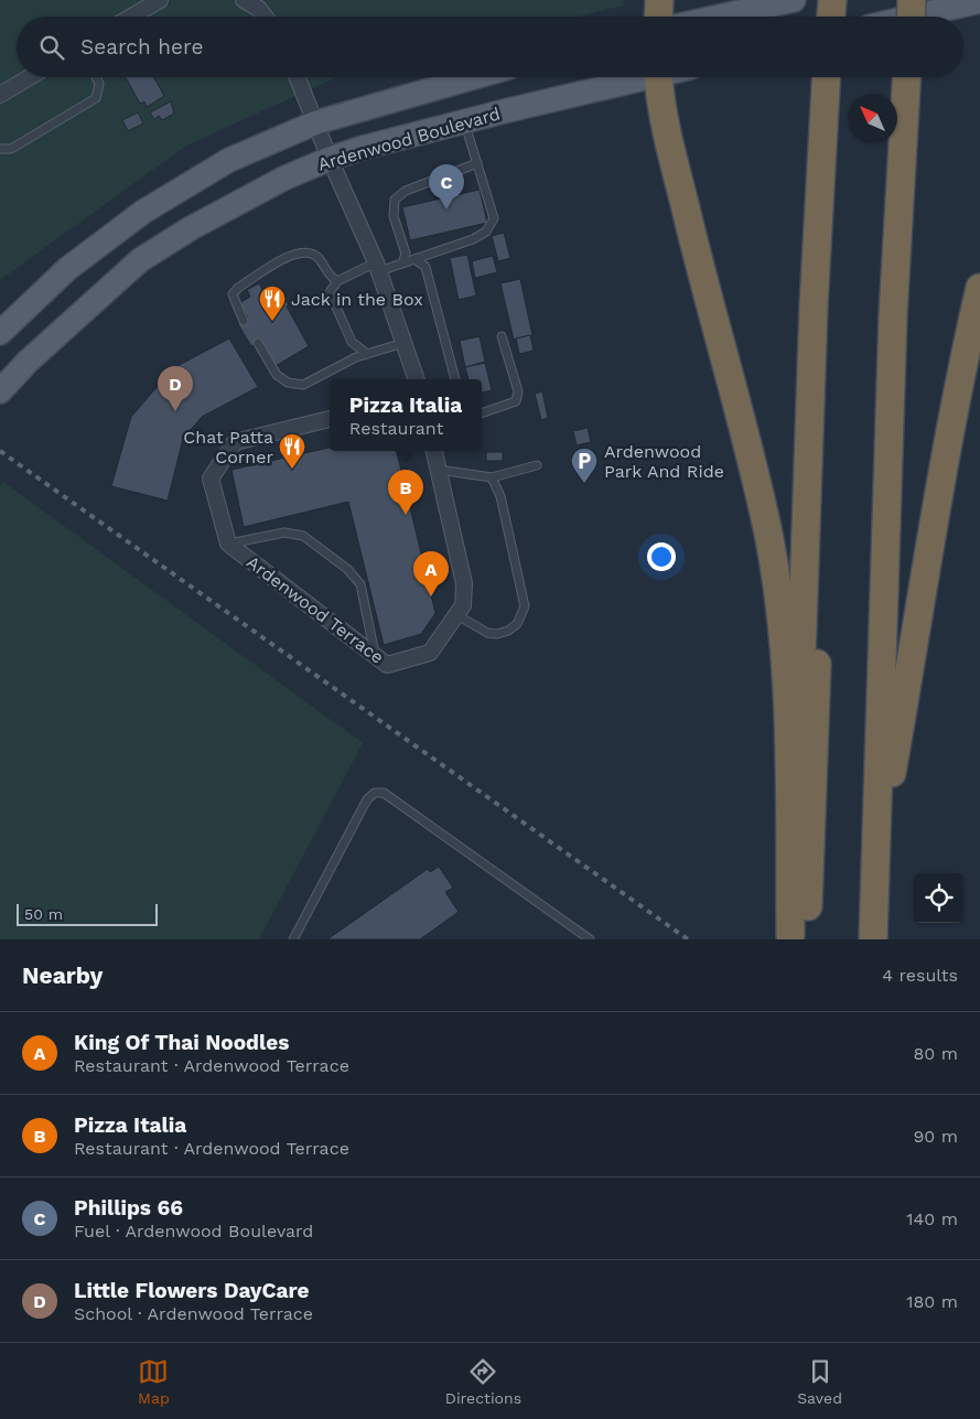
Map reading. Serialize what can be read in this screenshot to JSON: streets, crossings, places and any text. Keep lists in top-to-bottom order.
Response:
{
  "streets": {
    "main road": ["Ardenwood Boulevard"],
    "street": ["Ardenwood Terrace"]
  },
  "places": {
    "restaurant": ["Jack in the Box", "Chat Patta Corner"],
    "parking": ["Ardenwood Park And Ride"]
  },
  "scale_bar": "50 m",
  "north": "top left",
  "page": {
    "search": "Search here",
    "pins": [
      "C",
      "D",
      "B",
      "A"
    ],
    "popup": ["Pizza Italia", "Restaurant"],
    "scale": "50 m",
    "heading": ["Nearby", "4 results"],
    "list": [
      {
        "mark": "A",
        "name": "King Of Thai Noodles",
        "note": "Restaurant · Ardenwood Terrace",
        "value": "80 m"
      },
      {
        "mark": "B",
        "name": "Pizza Italia",
        "note": "Restaurant · Ardenwood Terrace",
        "value": "90 m"
      },
      {
        "mark": "C",
        "name": "Phillips 66",
        "note": "Fuel · Ardenwood Boulevard",
        "value": "140 m"
      },
      {
        "mark": "D",
        "name": "Little Flowers DayCare",
        "note": "School · Ardenwood Terrace",
        "value": "180 m"
      }
    ],
    "nav": ["Map", "Directions", "Saved"]
  }
}
